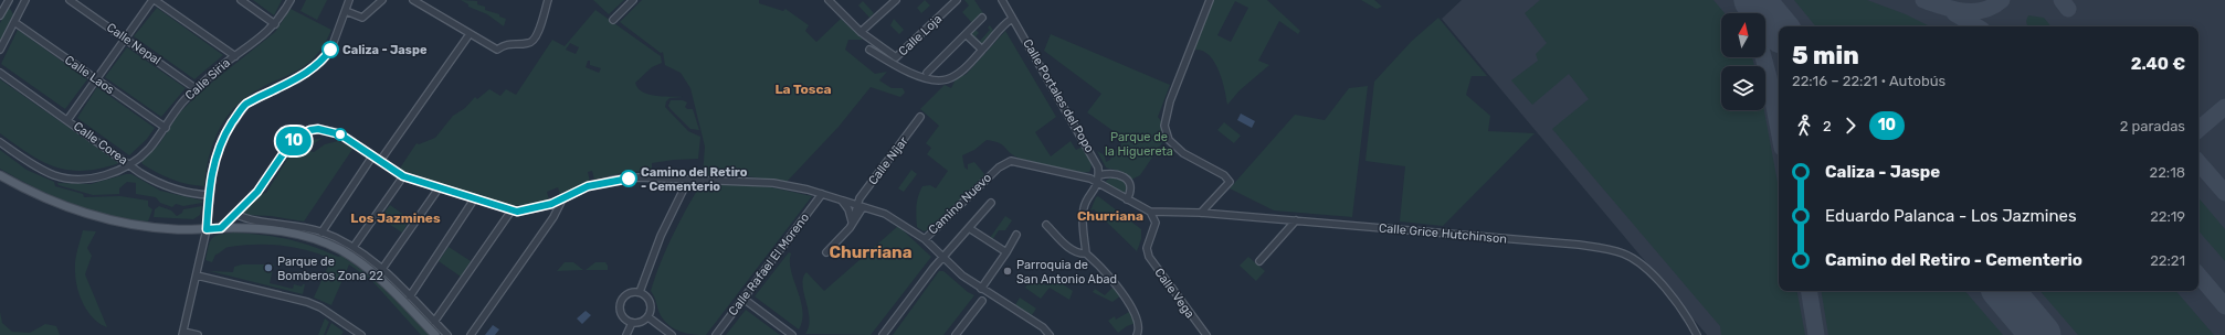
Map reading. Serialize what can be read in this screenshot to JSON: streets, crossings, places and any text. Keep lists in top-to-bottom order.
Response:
{
  "streets": {
    "street": [
      "Calle Loja",
      "Calle Nepal",
      "Calle Laos",
      "Calle Siria",
      "Calle Portales del Popo",
      "Calle Corea",
      "Calle Níjar",
      "Camino Nuevo",
      "Calle Grice Hutchinson",
      "Calle Rafael El Moreno",
      "Calle Vega"
    ]
  },
  "crossings": [
    ["Calle Nepal", "Calle Siria"],
    ["Calle Laos", "Calle Siria"],
    ["Calle Siria", "Calle Corea"],
    ["Calle Portales del Popo", "Camino Nuevo"],
    ["Calle Grice Hutchinson", "Calle Vega"]
  ],
  "districts": [
    "La Tosca",
    "Churriana",
    "Los Jazmines",
    "Churriana"
  ],
  "parks": ["Parque de la Higuereta"],
  "places": [
    "Caliza - Jaspe",
    "Camino del Retiro - Cementerio",
    "Parque de Bomberos Zona 22",
    "Parroquia de San Antonio Abad"
  ],
  "lines": ["bus line 10"],
  "north": "top",
  "page": {
    "on_map": "10",
    "heading": ["5 min", "22:16 – 22:21 · Autobús", "2.40 €"],
    "legs": ["2", "10", "2 paradas"],
    "list": [
      {
        "name": "Caliza - Jaspe",
        "value": "22:18"
      },
      {
        "name": "Eduardo Palanca - Los Jazmines",
        "value": "22:19"
      },
      {
        "name": "Camino del Retiro - Cementerio",
        "value": "22:21"
      }
    ]
  }
}
